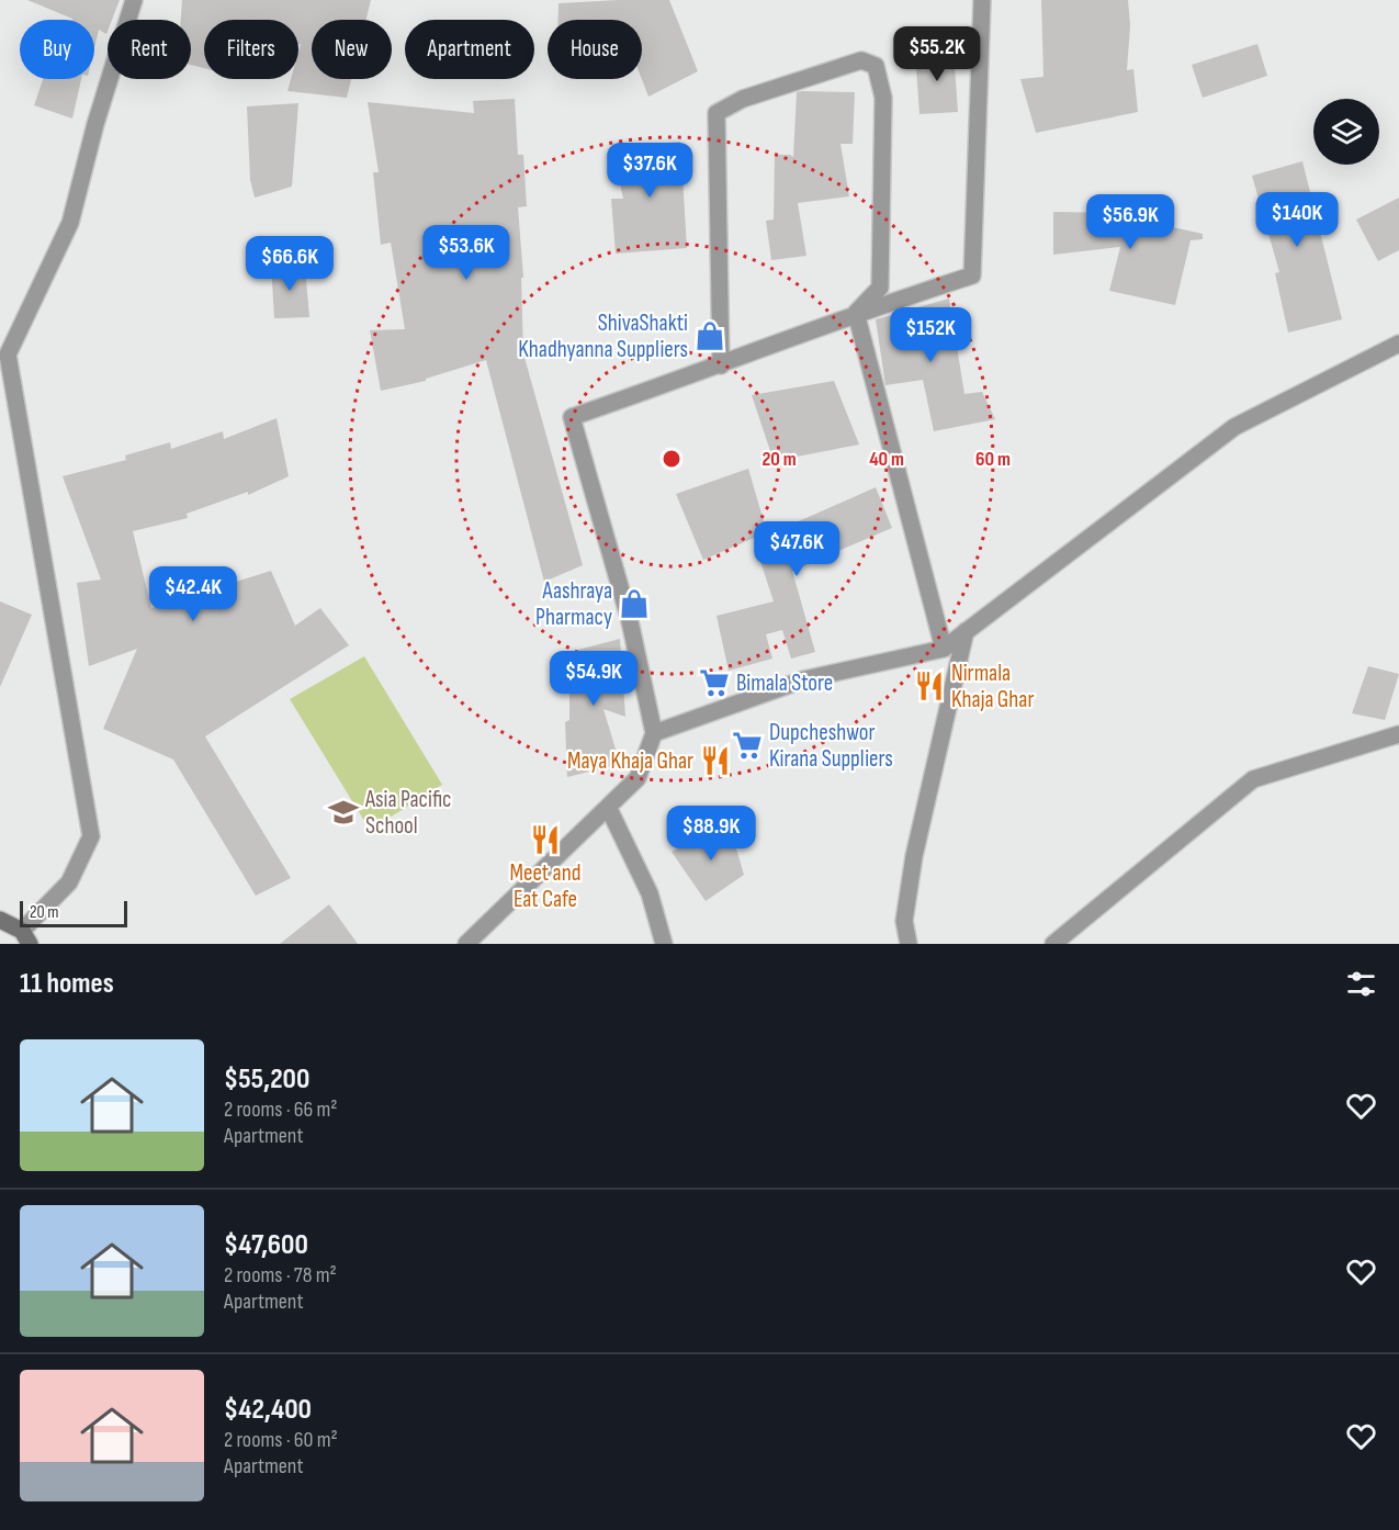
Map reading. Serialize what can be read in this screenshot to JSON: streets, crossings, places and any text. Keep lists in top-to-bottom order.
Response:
{
  "places": {
    "shop": ["ShivaShakti Khadhyanna Suppliers", "Aashraya Pharmacy"],
    "supermarket": ["Bimala Store", "Dupcheshwor Kirana Suppliers"],
    "restaurant": ["Nirmala Khaja Ghar", "Maya Khaja Ghar", "Meet and Eat Cafe"],
    "school or university": ["Asia Pacific School"]
  },
  "scale_bar": "20 m",
  "page": {
    "chip": [
      "Buy",
      "Rent",
      "Filters",
      "New",
      "Apartment",
      "House"
    ],
    "price": [
      "$55.2K",
      "$37.6K",
      "$140K",
      "$56.9K",
      "$53.6K",
      "$66.6K",
      "$152K",
      "$47.6K",
      "$42.4K",
      "$54.9K",
      "$88.9K"
    ],
    "scale": "20 m",
    "heading": "11 homes",
    "list": [
      {
        "name": "$55,200",
        "note": "2 rooms · 66 m² · Apartment"
      },
      {
        "name": "$47,600",
        "note": "2 rooms · 78 m² · Apartment"
      },
      {
        "name": "$42,400",
        "note": "2 rooms · 60 m² · Apartment"
      }
    ]
  },
  "rings": ["20 m", "40 m", "60 m"]
}
